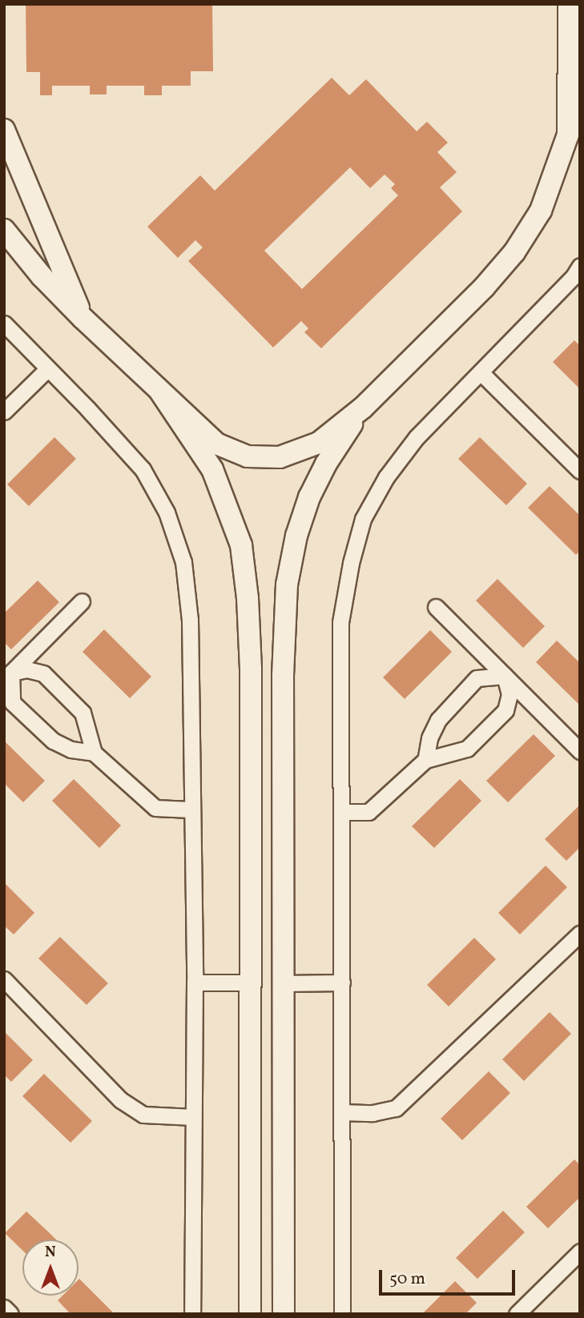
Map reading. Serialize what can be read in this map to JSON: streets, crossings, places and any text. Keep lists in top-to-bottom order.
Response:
{
  "scale_bar": "50 m",
  "north": "top"
}
